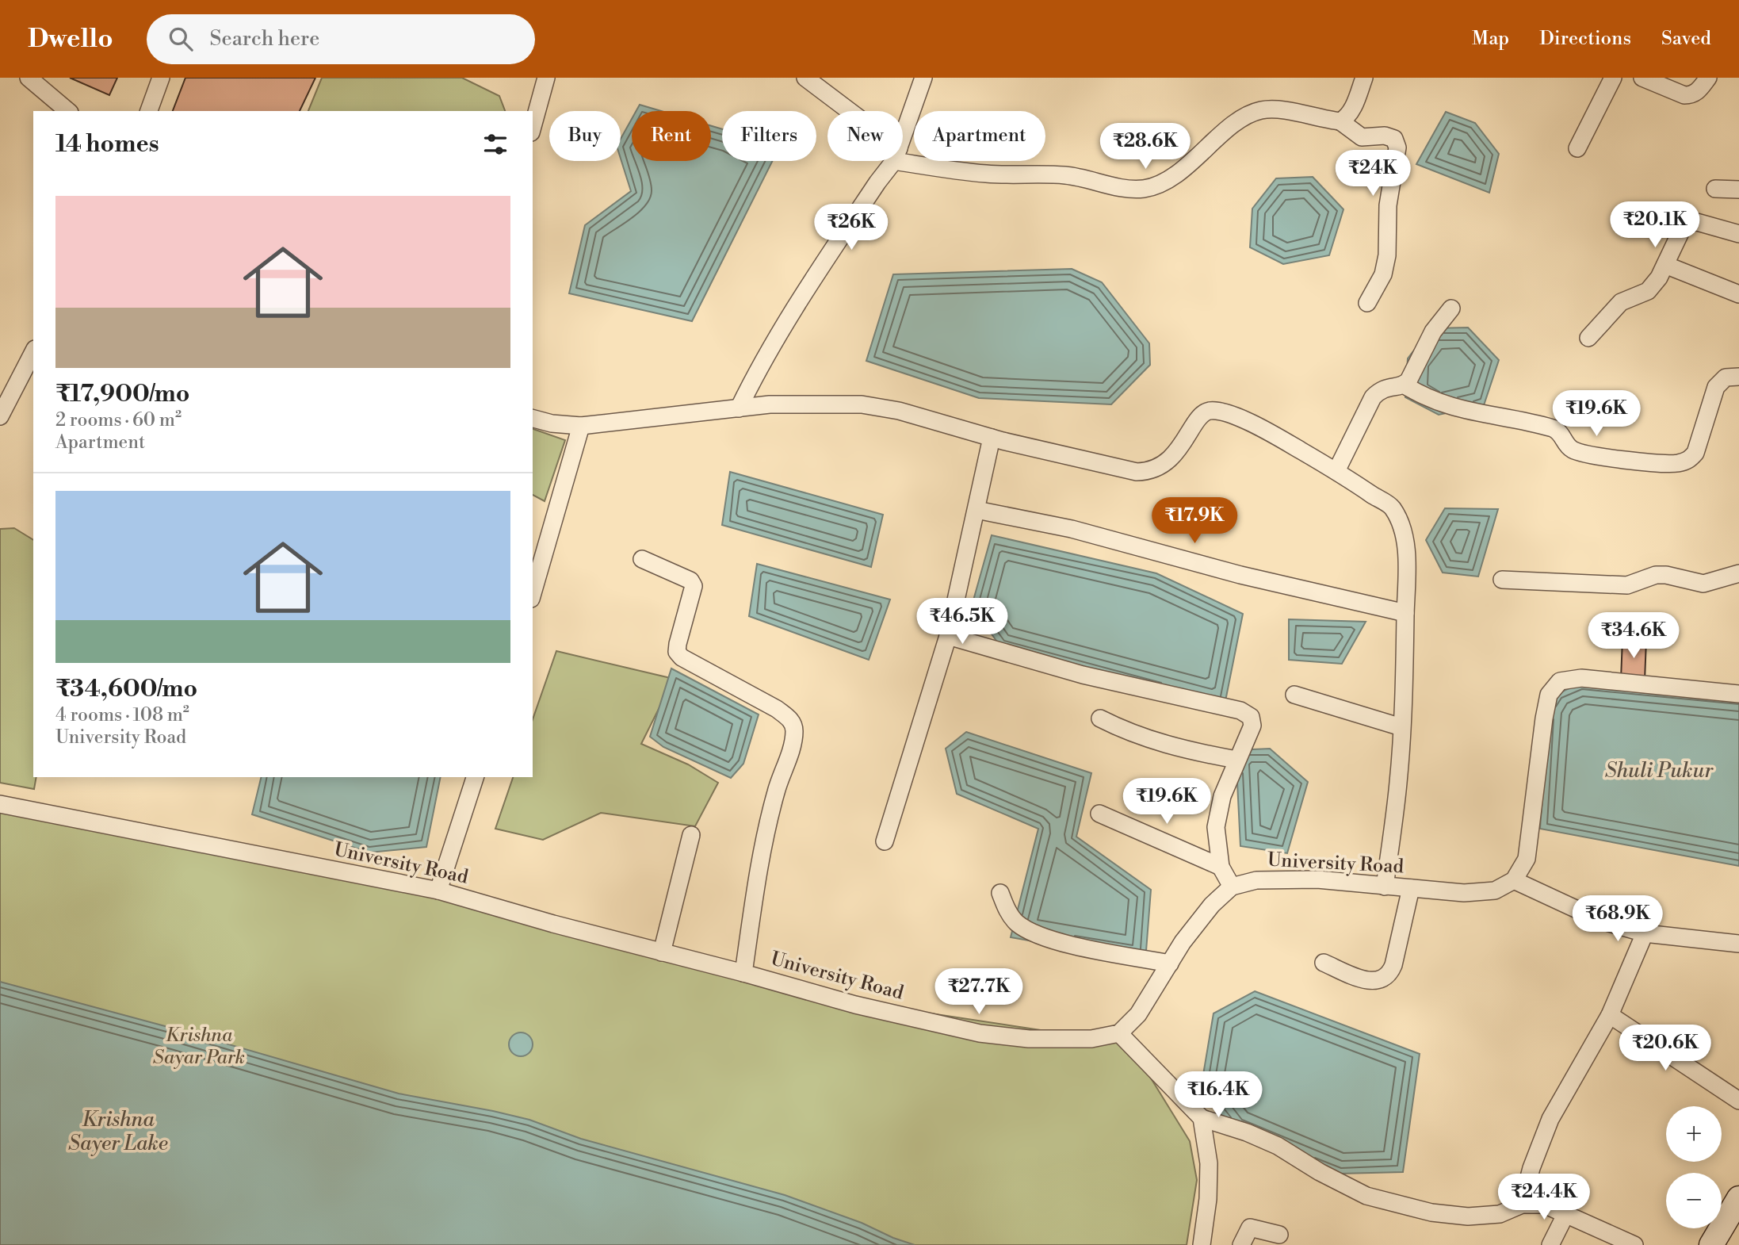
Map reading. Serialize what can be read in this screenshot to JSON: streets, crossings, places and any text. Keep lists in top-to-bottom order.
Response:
{
  "streets": {
    "street": ["University Road"]
  },
  "water": ["Shuli Pukur", "Krishna Sayer Lake"],
  "parks": ["Krishna Sayar Park"],
  "page": {
    "header": "Dwello",
    "search": "Search here",
    "nav": ["Map", "Directions", "Saved"],
    "chip": [
      "Buy",
      "Rent",
      "Filters",
      "New",
      "Apartment"
    ],
    "heading": "14 homes",
    "price": [
      "₹28.6K",
      "₹24K",
      "₹20.1K",
      "₹26K",
      "₹19.6K",
      "₹17.9K",
      "₹46.5K",
      "₹34.6K",
      "₹19.6K",
      "₹68.9K",
      "₹27.7K",
      "₹20.6K",
      "₹16.4K",
      "₹24.4K"
    ],
    "list": [
      {
        "name": "₹17,900/mo",
        "note": "2 rooms · 60 m² · Apartment"
      },
      {
        "name": "₹34,600/mo",
        "note": "4 rooms · 108 m² · University Road"
      }
    ],
    "map_buttons": ["+", "−"]
  }
}
